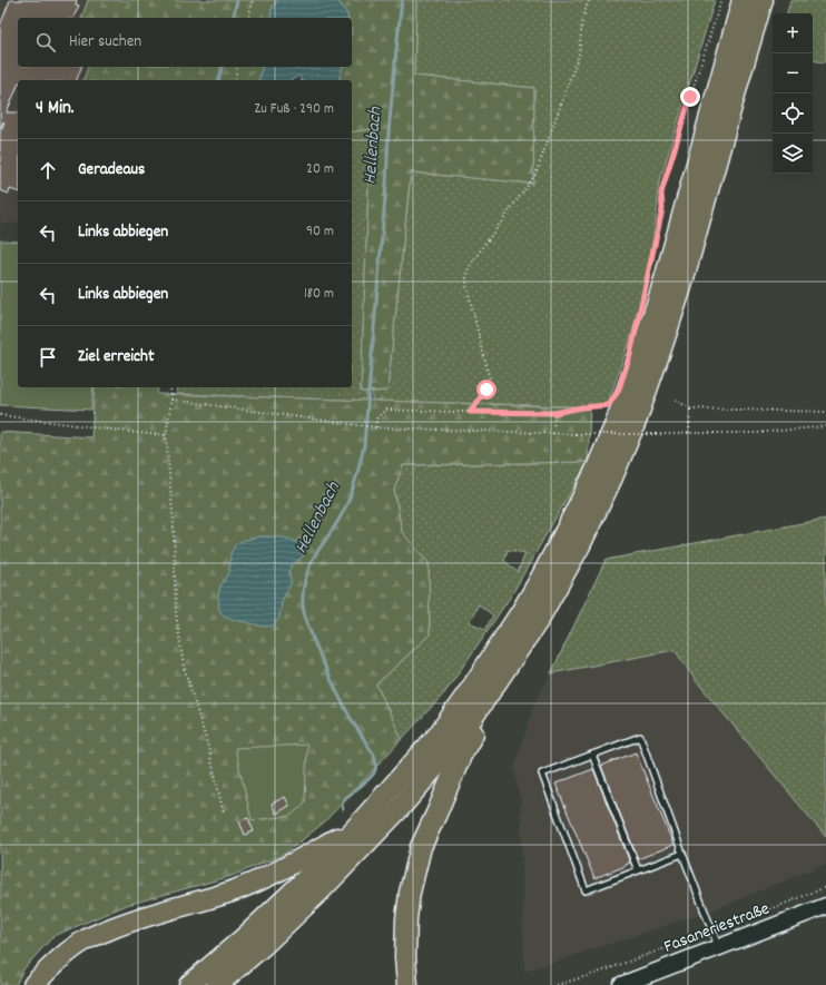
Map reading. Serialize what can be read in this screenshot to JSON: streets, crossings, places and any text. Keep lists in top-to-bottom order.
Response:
{
  "streets": {
    "street": ["Fasaneriestraße"]
  },
  "water": ["Hellenbach"],
  "page": {
    "map_buttons": ["+", "−"],
    "search": "Hier suchen",
    "heading": ["4 Min.", "Zu Fuß · 290 m"],
    "list": [
      ["Geradeaus", "20 m"],
      ["Links abbiegen", "90 m"],
      ["Links abbiegen", "180 m"],
      "Ziel erreicht"
    ]
  }
}
